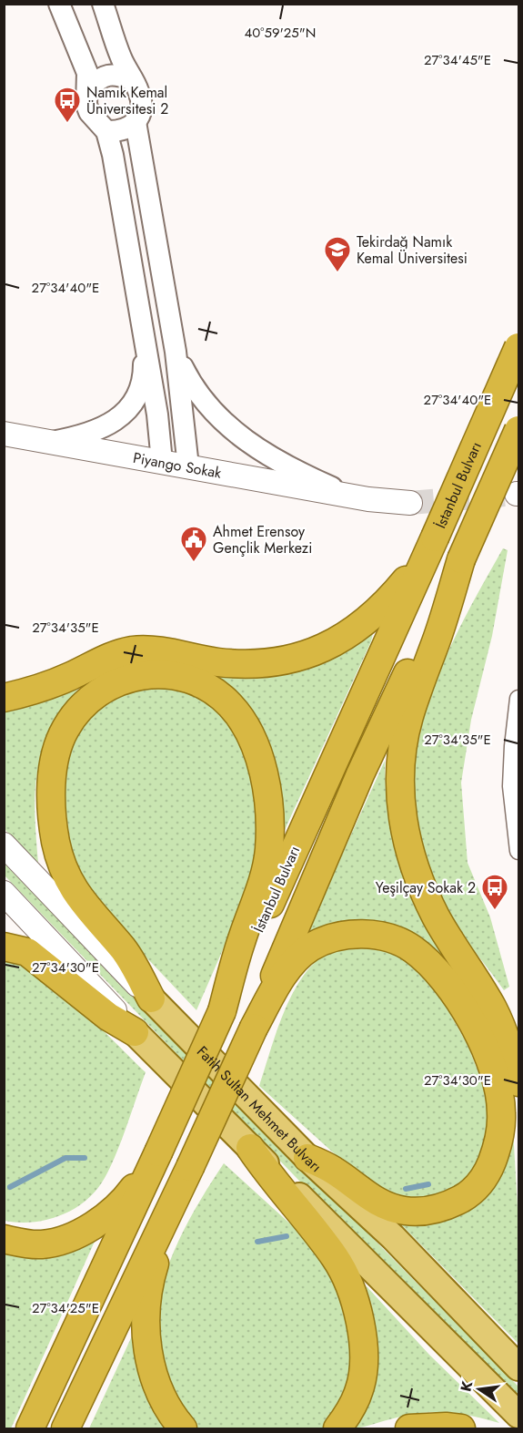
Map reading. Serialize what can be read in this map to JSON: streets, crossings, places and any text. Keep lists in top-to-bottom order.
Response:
{
  "streets": {
    "highway": ["İstanbul Bulvarı"],
    "main road": ["Piyango Sokak", "Fatih Sultan Mehmet Bulvarı"]
  },
  "places": {
    "bus stop": ["Namık Kemal Üniversitesi 2", "Yeşilçay Sokak 2"],
    "school or university": ["Tekirdağ Namık Kemal Üniversitesi"],
    "public building": ["Ahmet Erensoy Gençlik Merkezi"]
  },
  "north": "left",
  "coordinates": [
    "40°59'25\"N",
    "27°34'45\"E",
    "27°34'40\"E",
    "27°34'35\"E",
    "27°34'30\"E",
    "27°34'25\"E"
  ]
}
